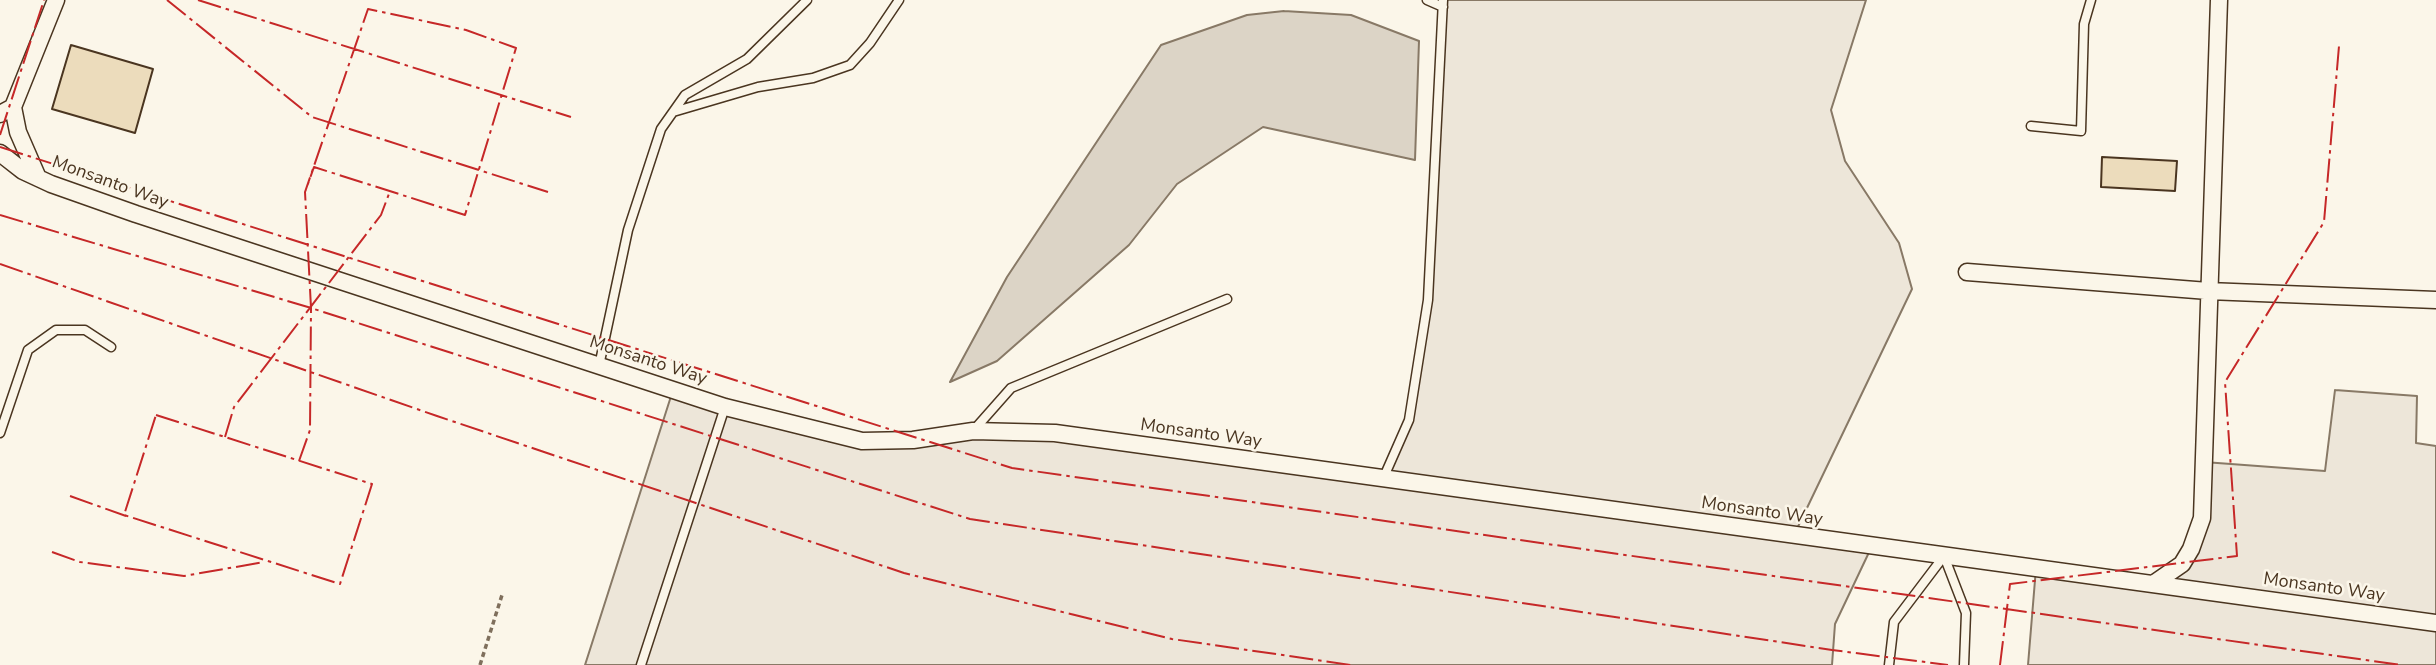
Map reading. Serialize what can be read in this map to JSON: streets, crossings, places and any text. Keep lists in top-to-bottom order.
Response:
{
  "streets": {
    "street": ["Monsanto Way"]
  }
}
